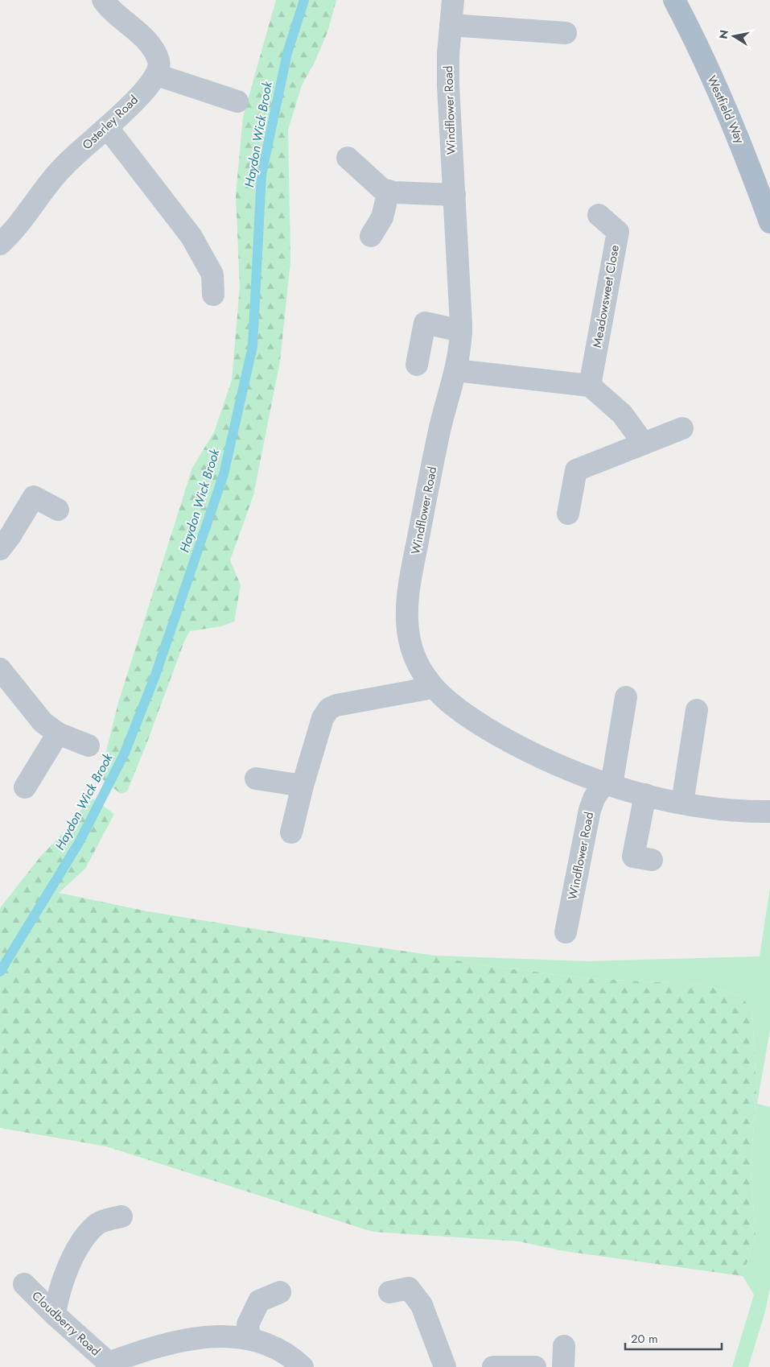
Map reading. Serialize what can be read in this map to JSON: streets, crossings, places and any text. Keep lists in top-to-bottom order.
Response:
{
  "streets": {
    "main road": ["Westfield Way"],
    "street": [
      "Windflower Road",
      "Osterley Road",
      "Meadowsweet Close",
      "Cloudberry Road"
    ]
  },
  "water": ["Haydon Wick Brook"],
  "scale_bar": "20 m",
  "north": "left"
}
